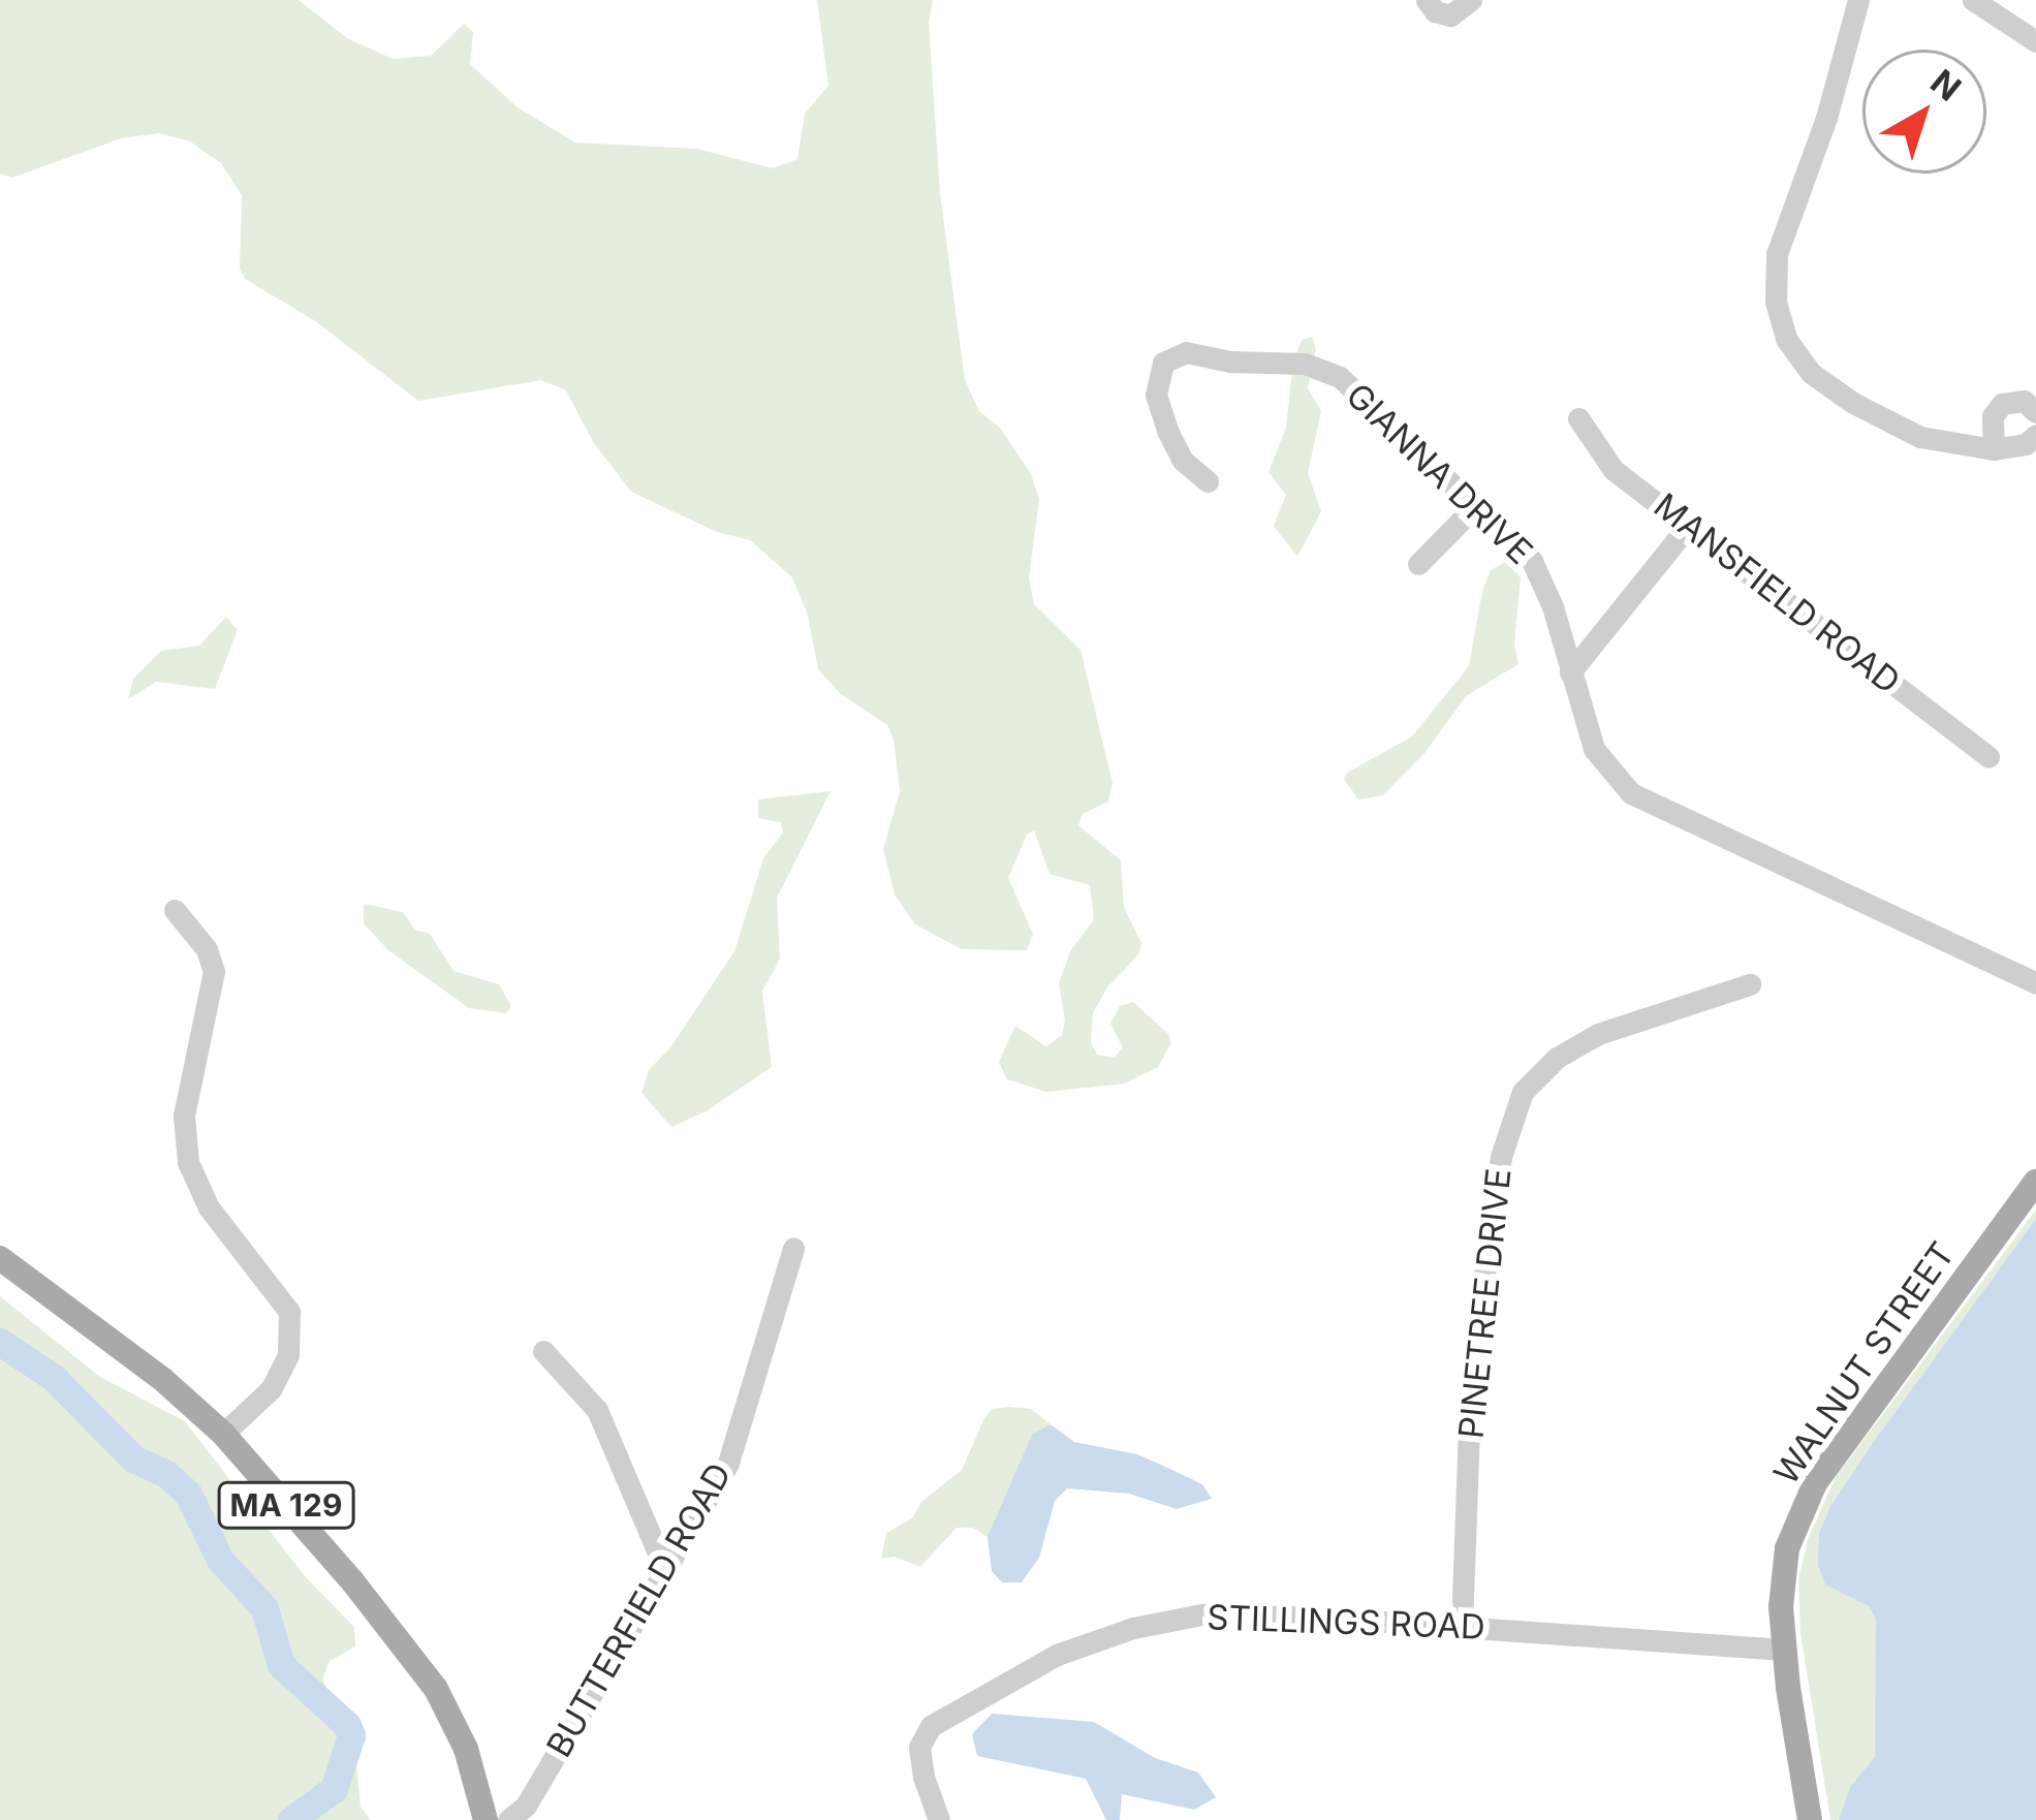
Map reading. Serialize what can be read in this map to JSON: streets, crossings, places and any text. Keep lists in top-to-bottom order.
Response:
{
  "streets": {
    "main road": ["WALNUT STREET", "MA 129"],
    "street": [
      "GIANNA DRIVE",
      "MANSFIELD ROAD",
      "PINETREE DRIVE",
      "BUTTERFIELD ROAD",
      "STILLINGS ROAD"
    ]
  },
  "crossings": [
    ["PINETREE DRIVE", "STILLINGS ROAD"],
    ["WALNUT STREET", "STILLINGS ROAD"]
  ],
  "north": "top right"
}
